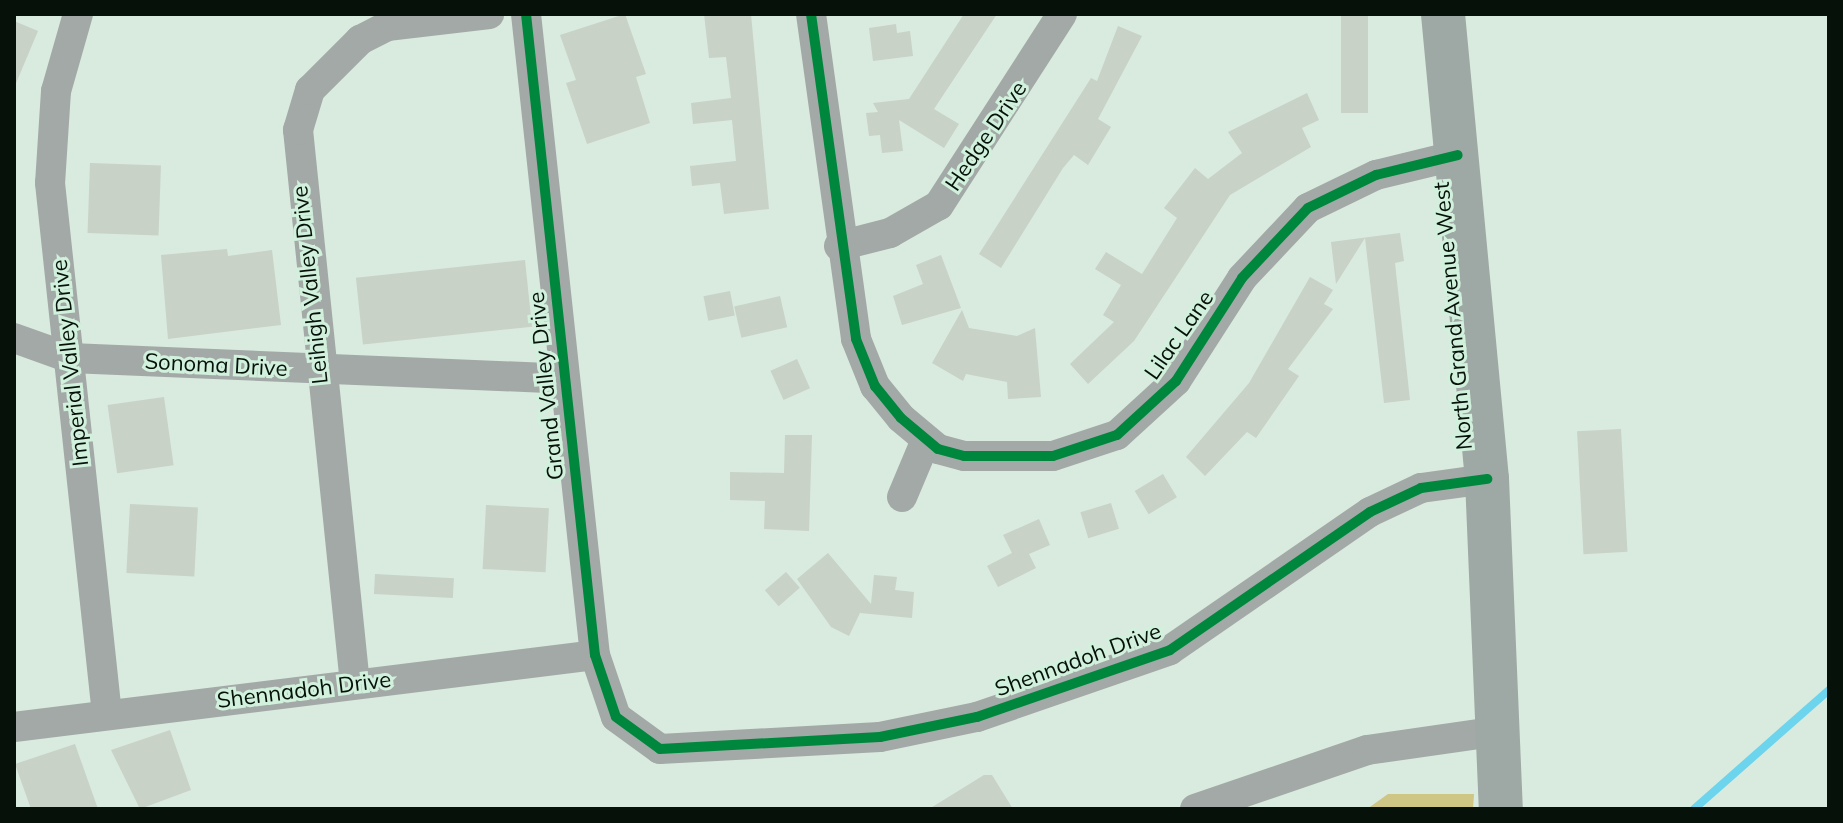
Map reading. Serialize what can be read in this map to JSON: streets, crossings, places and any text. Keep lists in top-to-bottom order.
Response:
{
  "streets": {
    "main road": ["North Grand Avenue West"],
    "street": [
      "Hedge Drive",
      "Leihigh Valley Drive",
      "Lilac Lane",
      "Imperial Valley Drive",
      "Sonoma Drive",
      "Grand Valley Drive",
      "Shennadoh Drive"
    ]
  },
  "crossings": [
    ["Leihigh Valley Drive", "Sonoma Drive"],
    ["Leihigh Valley Drive", "Shennadoh Drive"],
    ["North Grand Avenue West", "Lilac Lane"],
    ["North Grand Avenue West", "Shennadoh Drive"],
    ["Imperial Valley Drive", "Sonoma Drive"],
    ["Imperial Valley Drive", "Shennadoh Drive"],
    ["Sonoma Drive", "Grand Valley Drive"],
    ["Grand Valley Drive", "Shennadoh Drive"]
  ]
}
